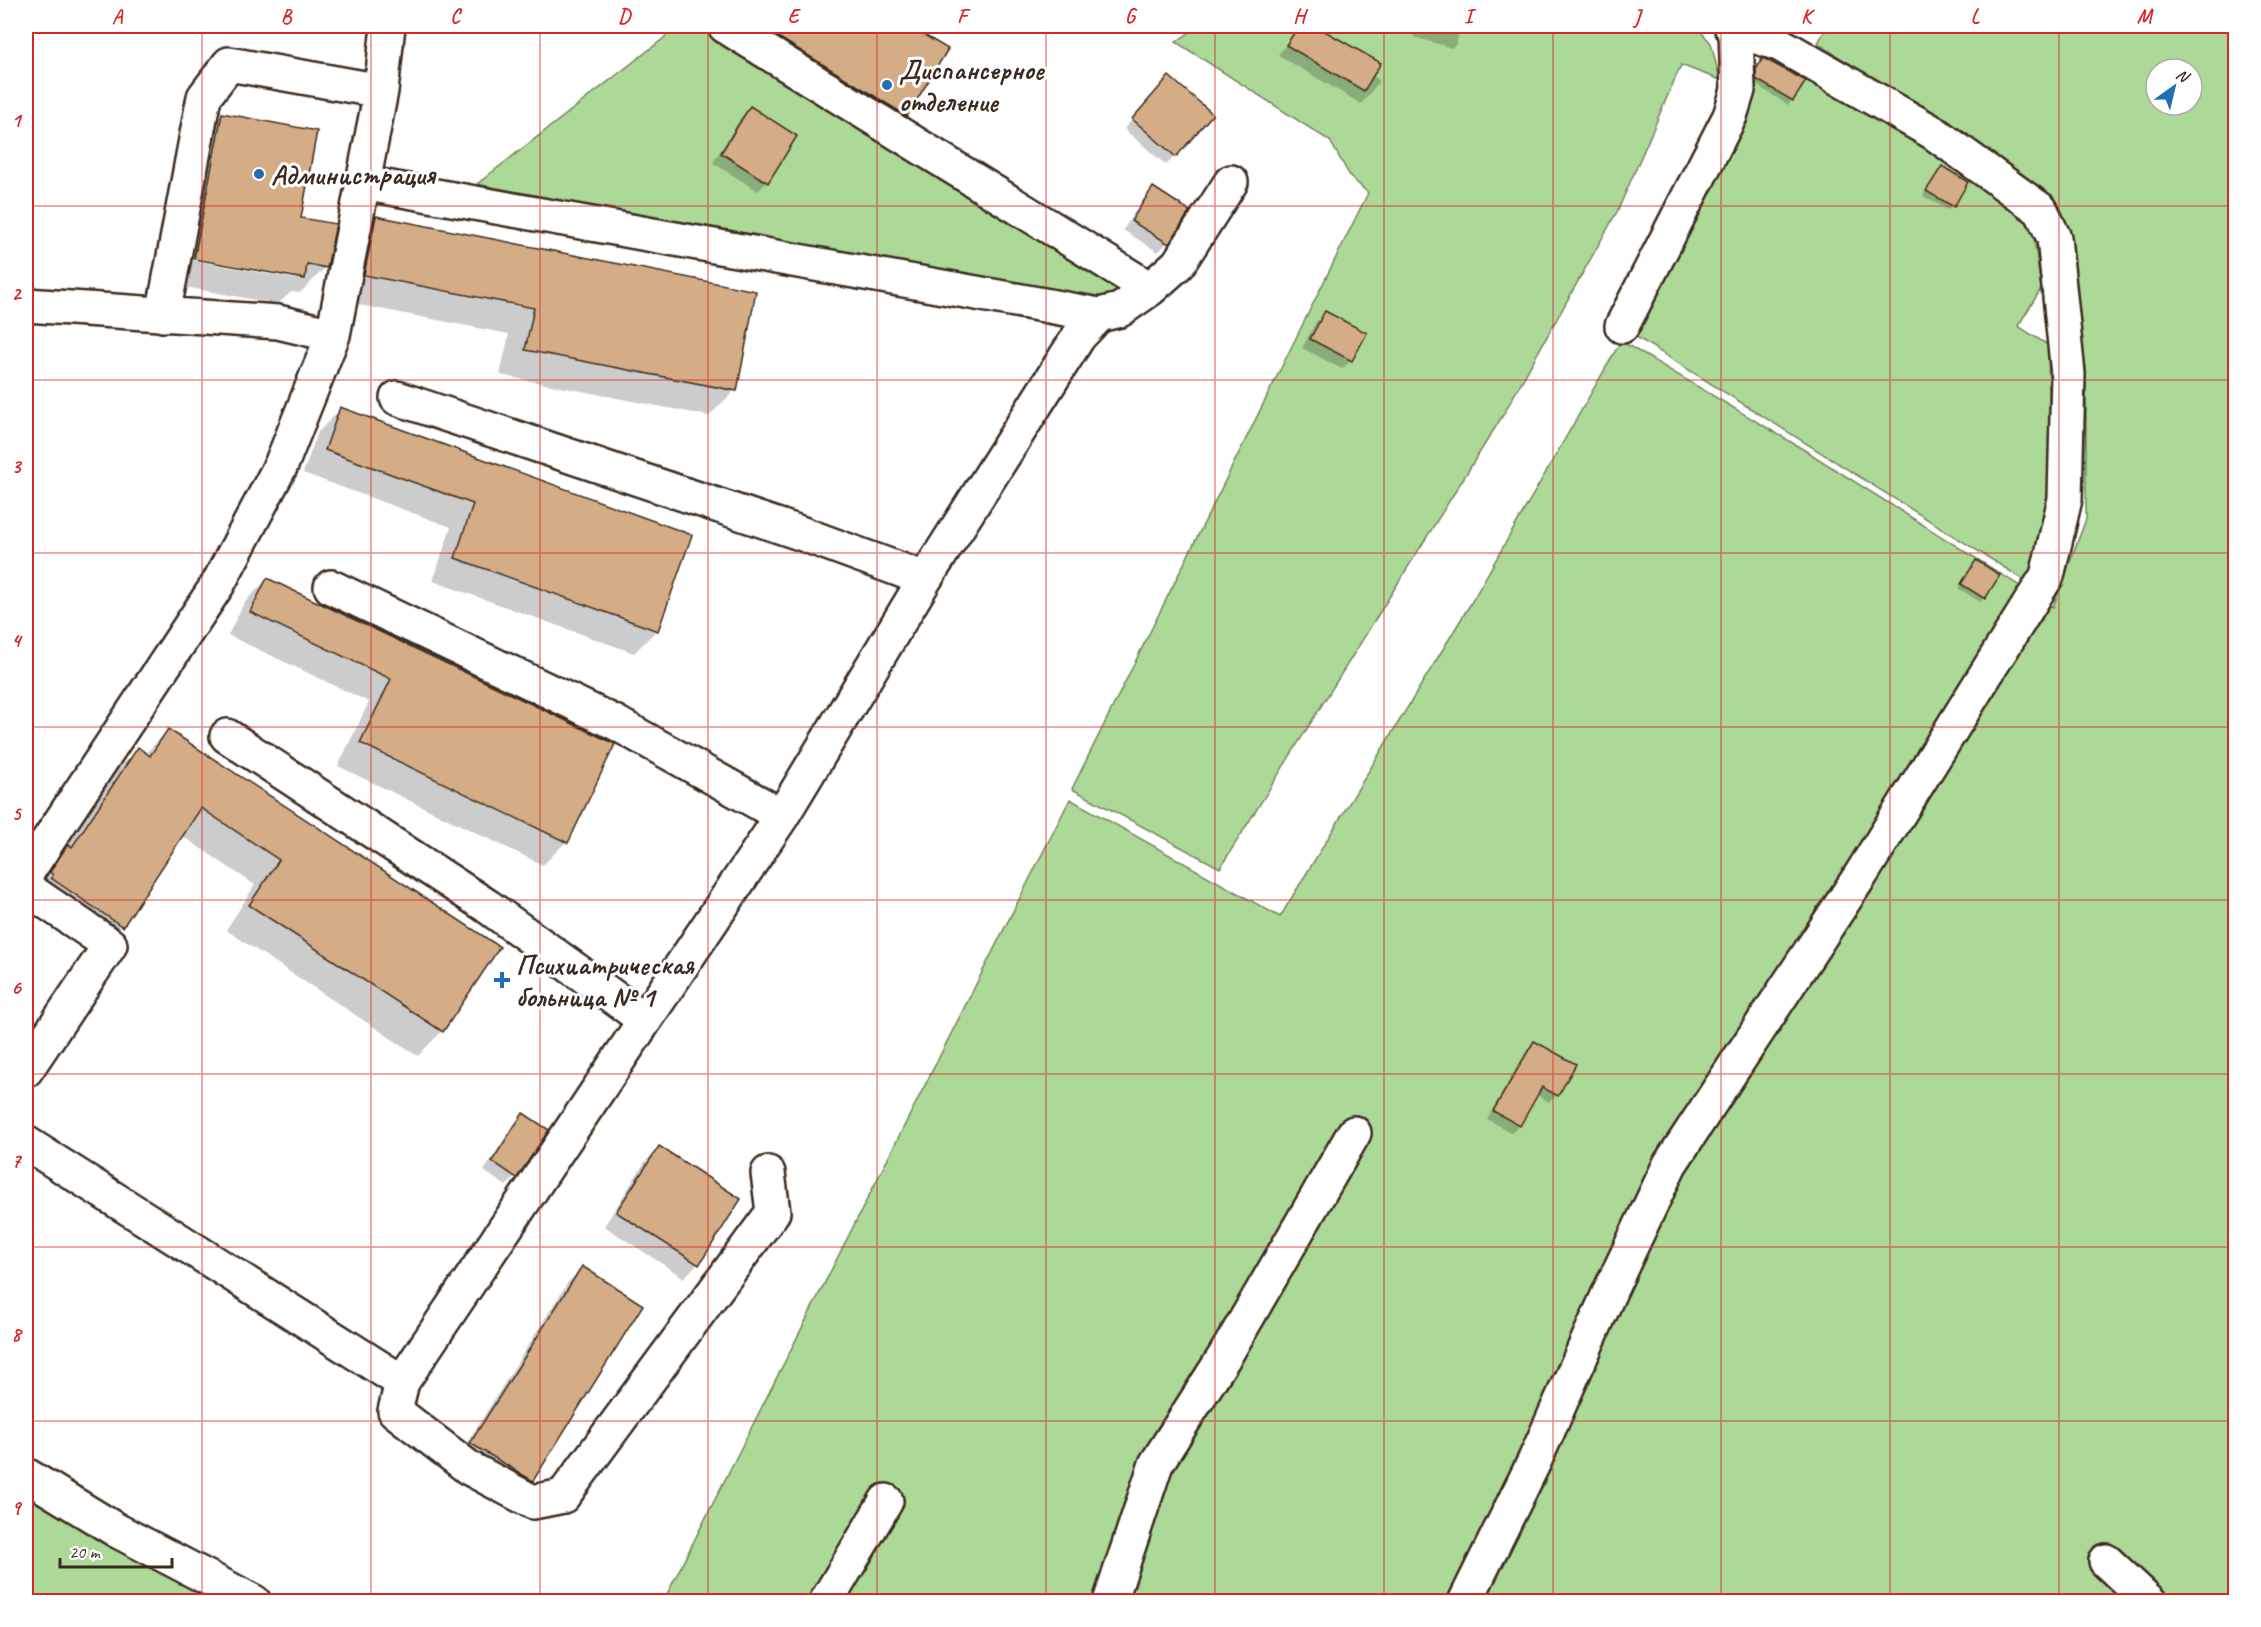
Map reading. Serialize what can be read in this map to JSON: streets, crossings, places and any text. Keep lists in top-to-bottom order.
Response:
{
  "places": {
    "other": ["Диспансерное отделение", "Администрация"],
    "health": ["Психиатрическая больница № 1"]
  },
  "scale_bar": "20 m",
  "north": "top right",
  "grid": {
    "columns": [
      "A",
      "B",
      "C",
      "D",
      "E",
      "F",
      "G",
      "H",
      "I",
      "J",
      "K",
      "L",
      "M"
    ],
    "rows": [
      "1",
      "2",
      "3",
      "4",
      "5",
      "6",
      "7",
      "8",
      "9"
    ]
  }
}
